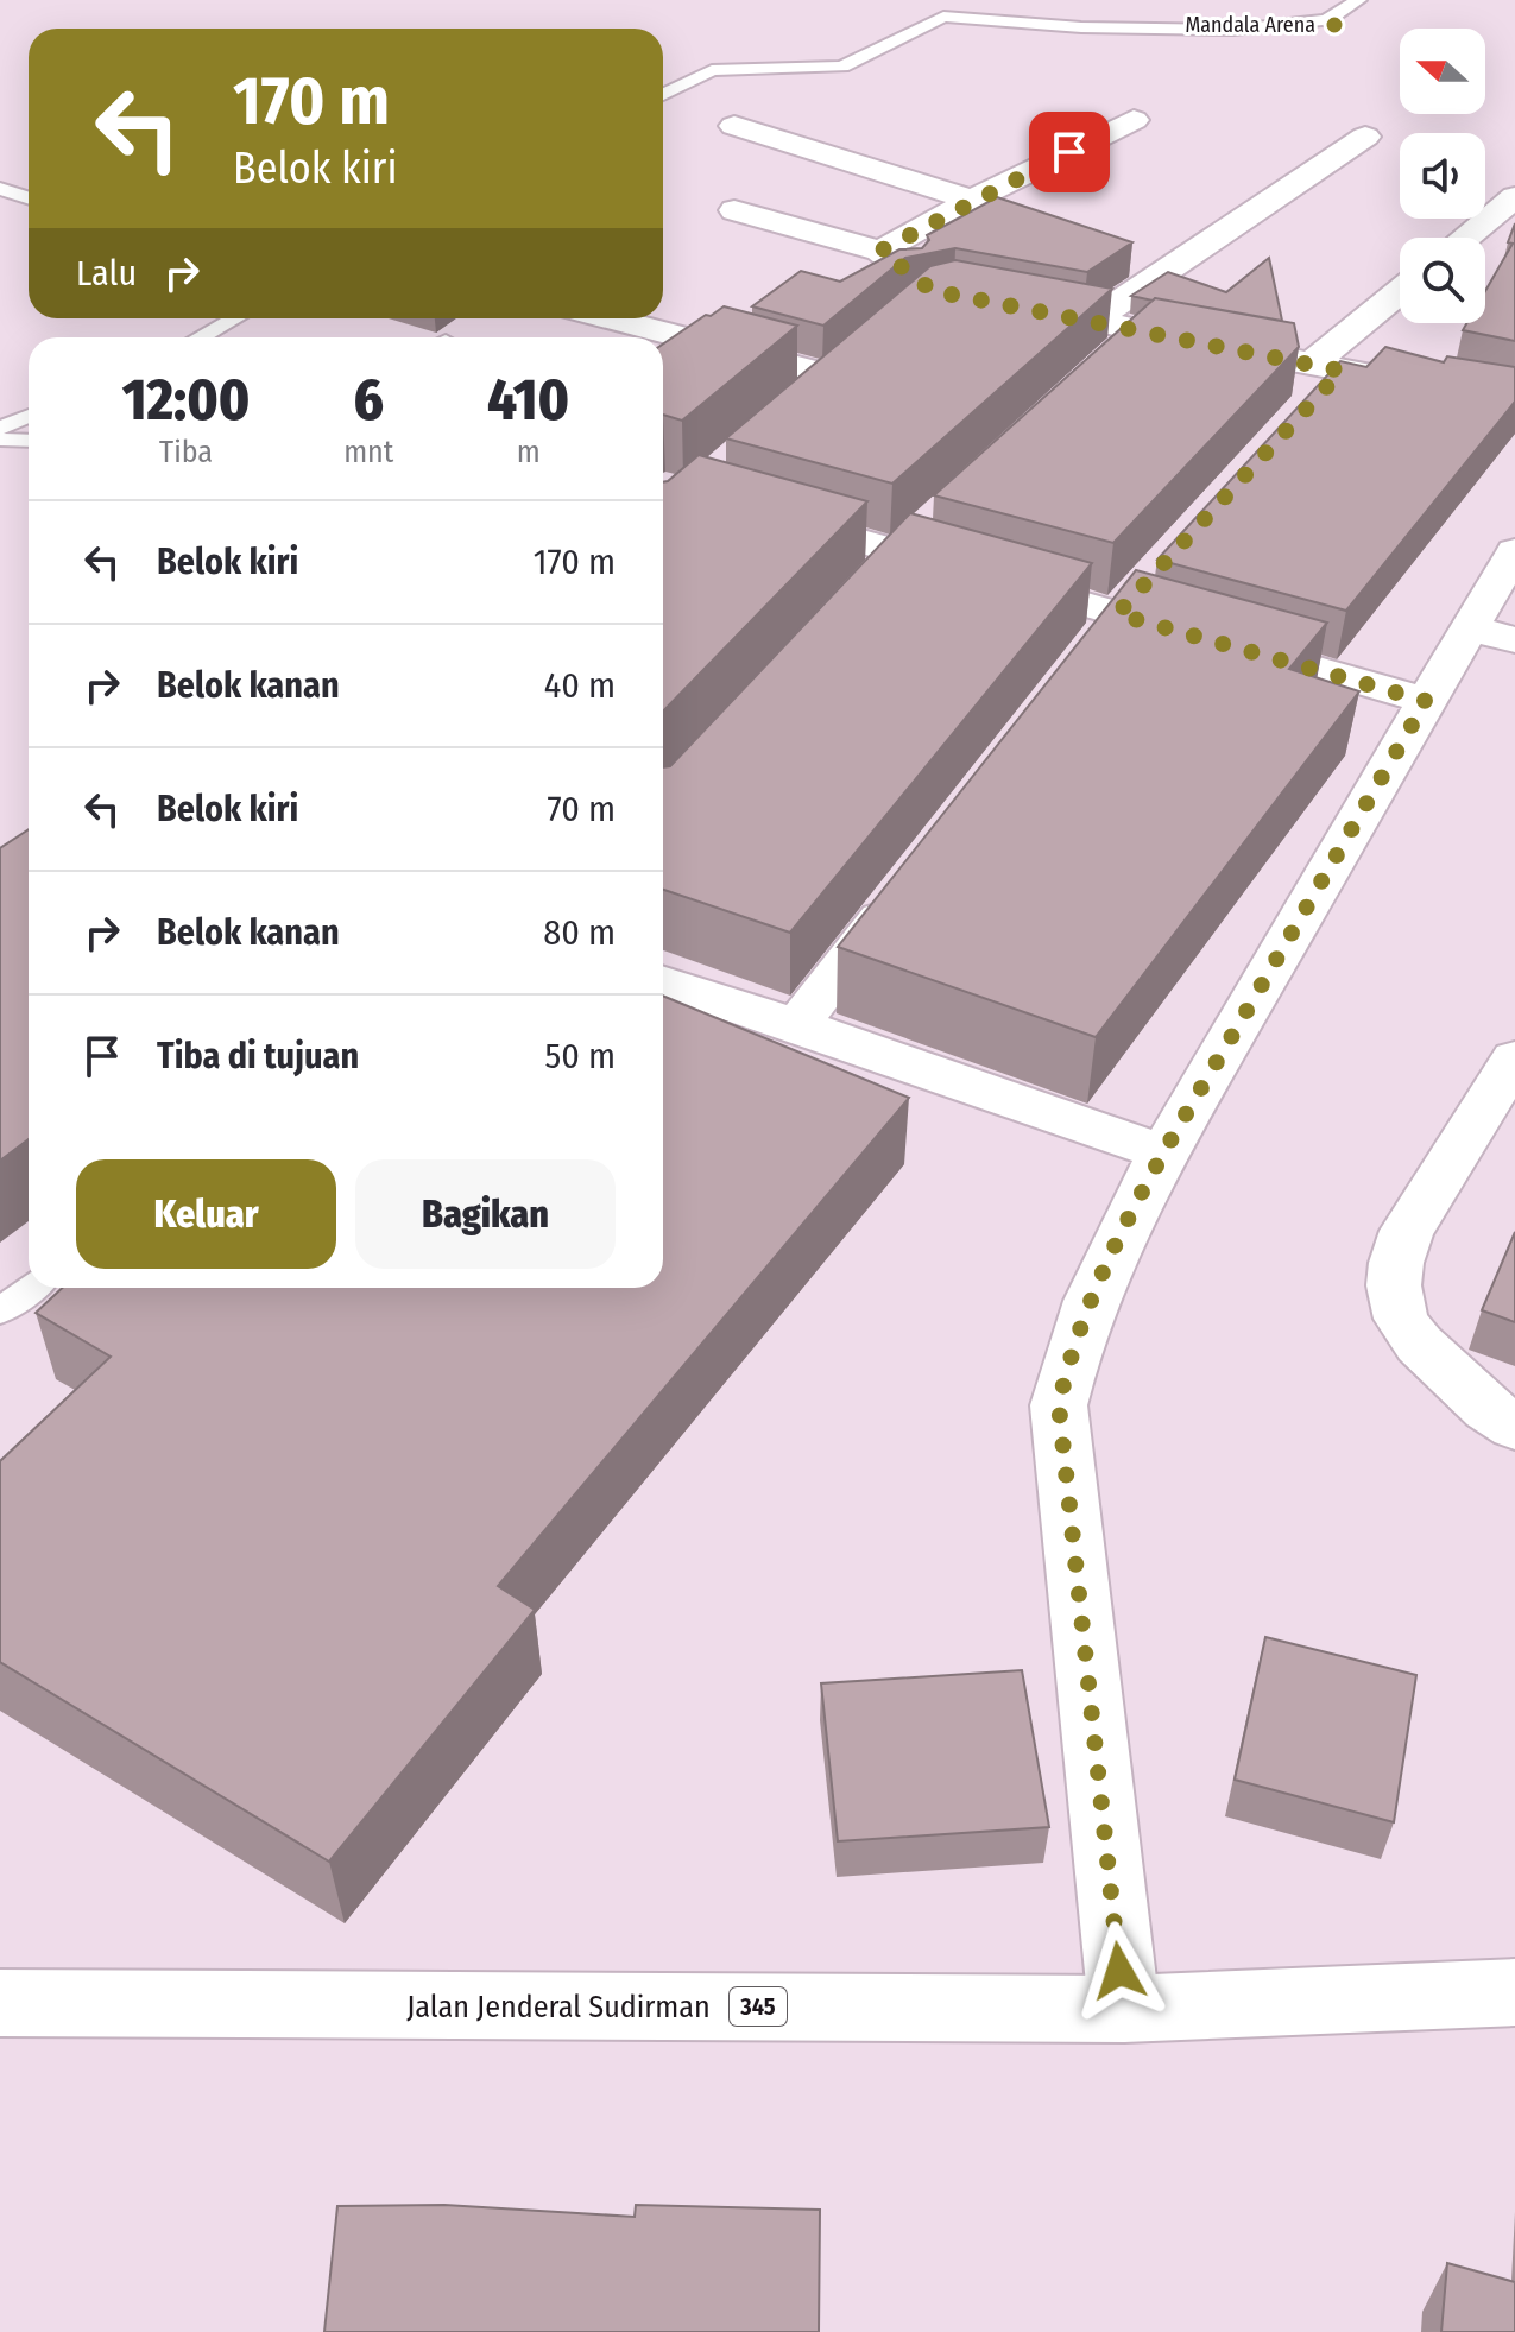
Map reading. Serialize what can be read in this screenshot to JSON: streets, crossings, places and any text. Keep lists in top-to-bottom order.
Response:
{
  "streets": {
    "street": ["Jalan Jenderal Sudirman", "345"]
  },
  "places": ["Mandala Arena"],
  "north": "left",
  "page": {
    "turn": ["170 m", "Belok kiri"],
    "then": "Lalu",
    "eta": [
      "12:00",
      "Tiba",
      "6",
      "mnt",
      "410",
      "m"
    ],
    "list": [
      {
        "name": "Belok kiri",
        "value": "170 m"
      },
      {
        "name": "Belok kanan",
        "value": "40 m"
      },
      {
        "name": "Belok kiri",
        "value": "70 m"
      },
      {
        "name": "Belok kanan",
        "value": "80 m"
      },
      {
        "name": "Tiba di tujuan",
        "value": "50 m"
      }
    ],
    "buttons": ["Keluar", "Bagikan"]
  }
}
